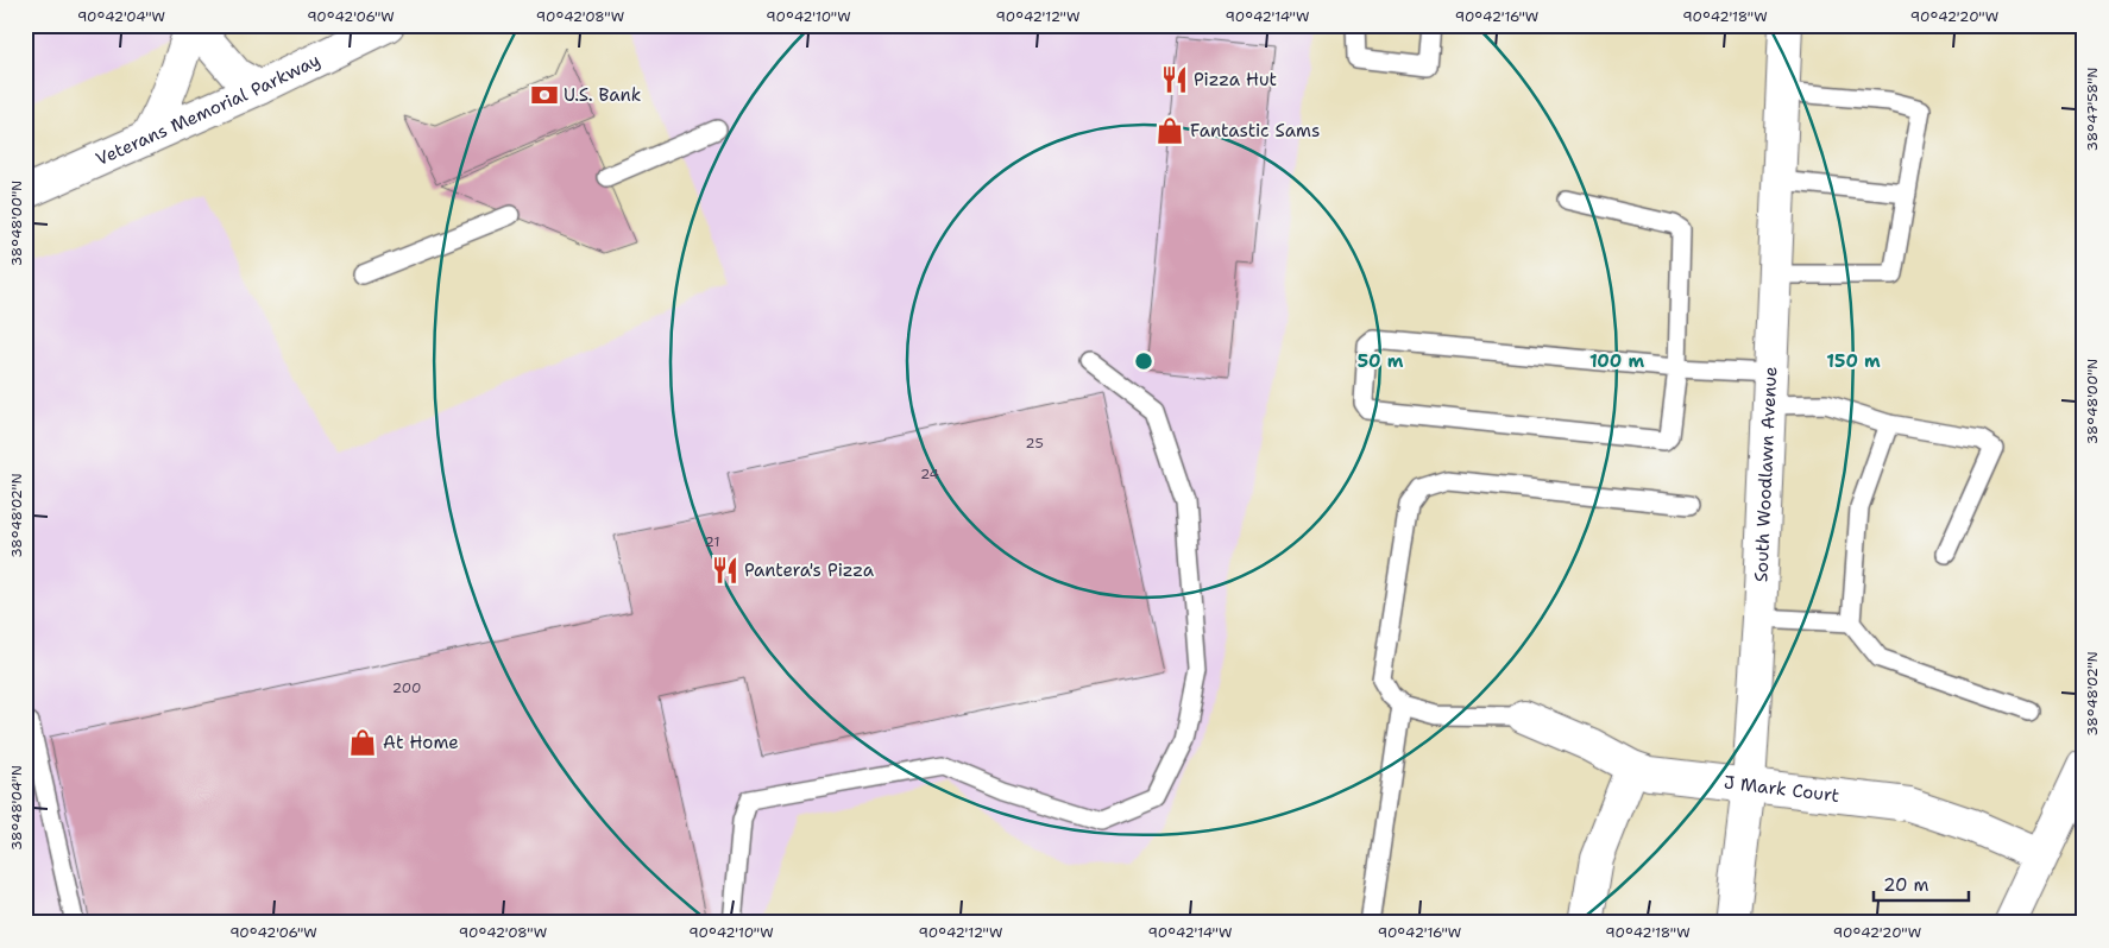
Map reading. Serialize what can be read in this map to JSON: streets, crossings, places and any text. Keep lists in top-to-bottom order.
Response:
{
  "streets": {
    "street": ["Veterans Memorial Parkway", "South Woodlawn Avenue", "J Mark Court"]
  },
  "crossings": [
    ["South Woodlawn Avenue", "J Mark Court"]
  ],
  "places": {
    "restaurant": ["Pizza Hut", "Pantera's Pizza"],
    "bank": ["U.S. Bank"],
    "shop": ["Fantastic Sams", "At Home"]
  },
  "house_numbers": [
    "25",
    "24",
    "21",
    "200"
  ],
  "scale_bar": "20 m",
  "coordinates": [
    "90°42'04\"W",
    "90°42'06\"W",
    "90°42'08\"W",
    "90°42'10\"W",
    "90°42'12\"W",
    "90°42'14\"W",
    "90°42'16\"W",
    "90°42'18\"W",
    "90°42'20\"W",
    "38°47'58\"N",
    "38°48'00\"N",
    "38°48'02\"N",
    "38°48'04\"N"
  ],
  "rings": ["50 m", "100 m", "150 m"]
}
